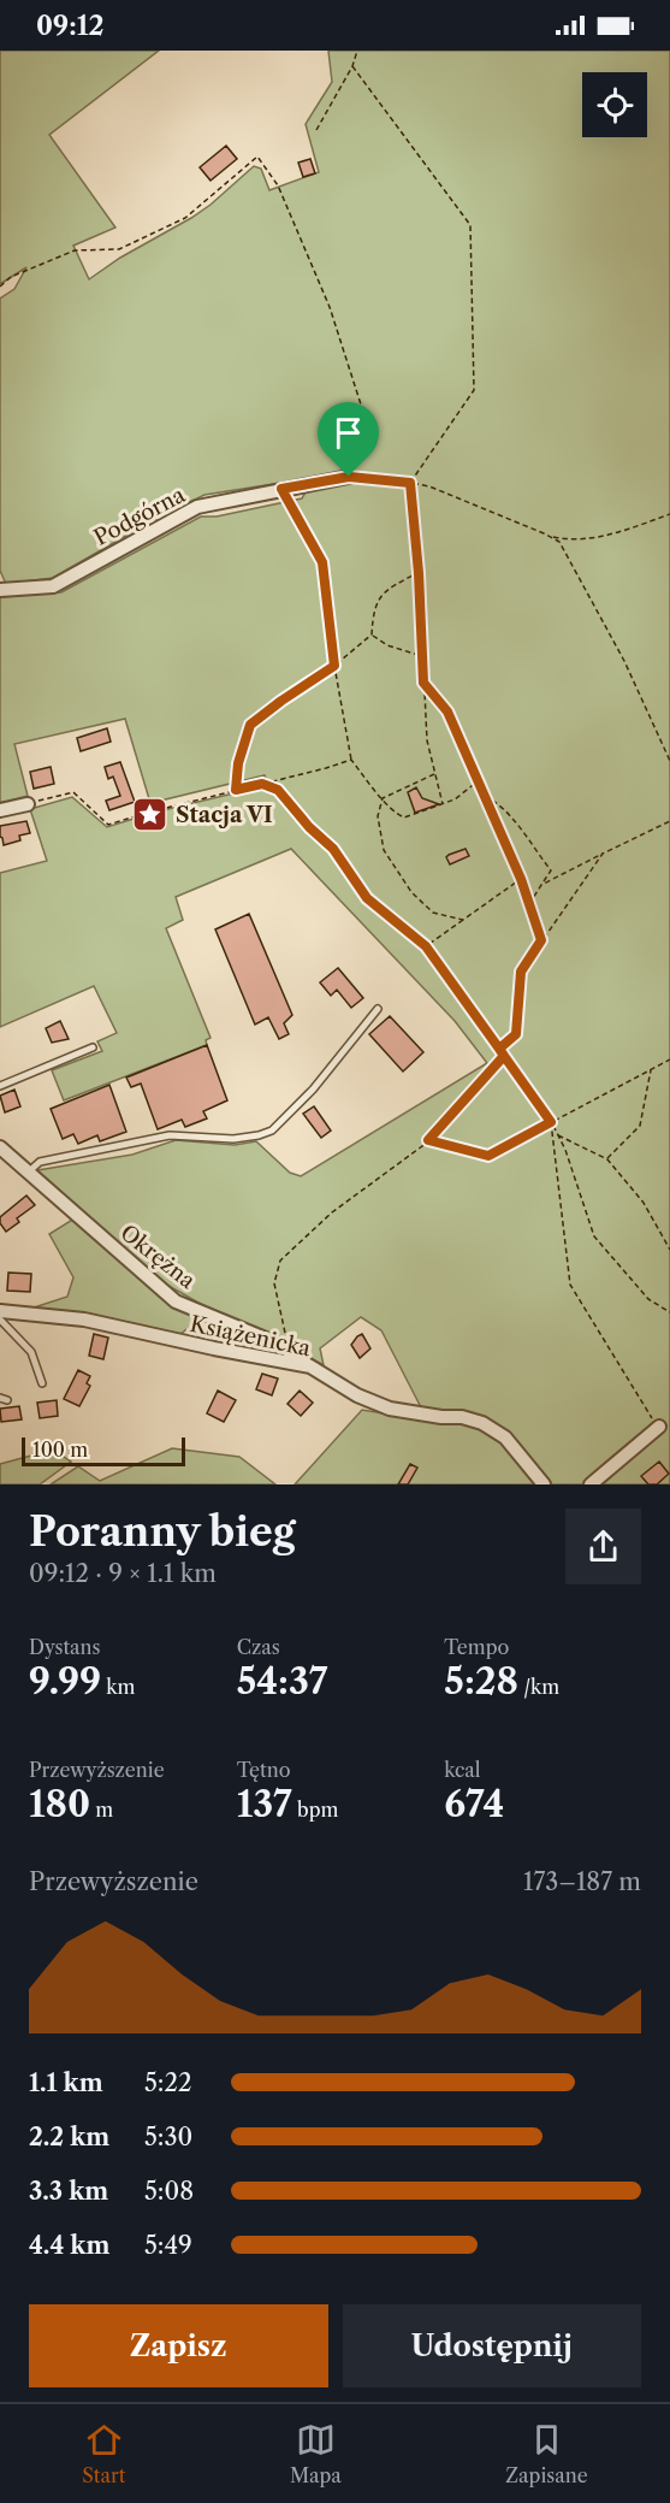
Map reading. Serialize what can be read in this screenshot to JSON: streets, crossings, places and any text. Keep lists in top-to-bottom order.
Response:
{
  "streets": {
    "street": ["Podgórna", "Okrężna", "Książenicka"]
  },
  "crossings": [
    ["Okrężna", "Książenicka"]
  ],
  "places": {
    "place": ["Stacja VI"]
  },
  "scale_bar": "100 m",
  "page": {
    "status": "09:12",
    "scale": "100 m",
    "heading": ["Poranny bieg", "09:12 · 9 × 1.1 km"],
    "stats": [
      ["Dystans", "9.99 km"],
      ["Czas", "54:37"],
      ["Tempo", "5:28 /km"],
      ["Przewyższenie", "180 m"],
      ["Tętno", "137 bpm"],
      ["kcal", "674"]
    ],
    "chart": ["Przewyższenie", "173–187 m"],
    "list": [
      {
        "name": "1.1 km",
        "note": "5:22"
      },
      {
        "name": "2.2 km",
        "note": "5:30"
      },
      {
        "name": "3.3 km",
        "note": "5:08"
      },
      {
        "name": "4.4 km",
        "note": "5:49"
      }
    ],
    "buttons": ["Zapisz", "Udostępnij"],
    "tabs": ["Start", "Mapa", "Zapisane"]
  }
}
